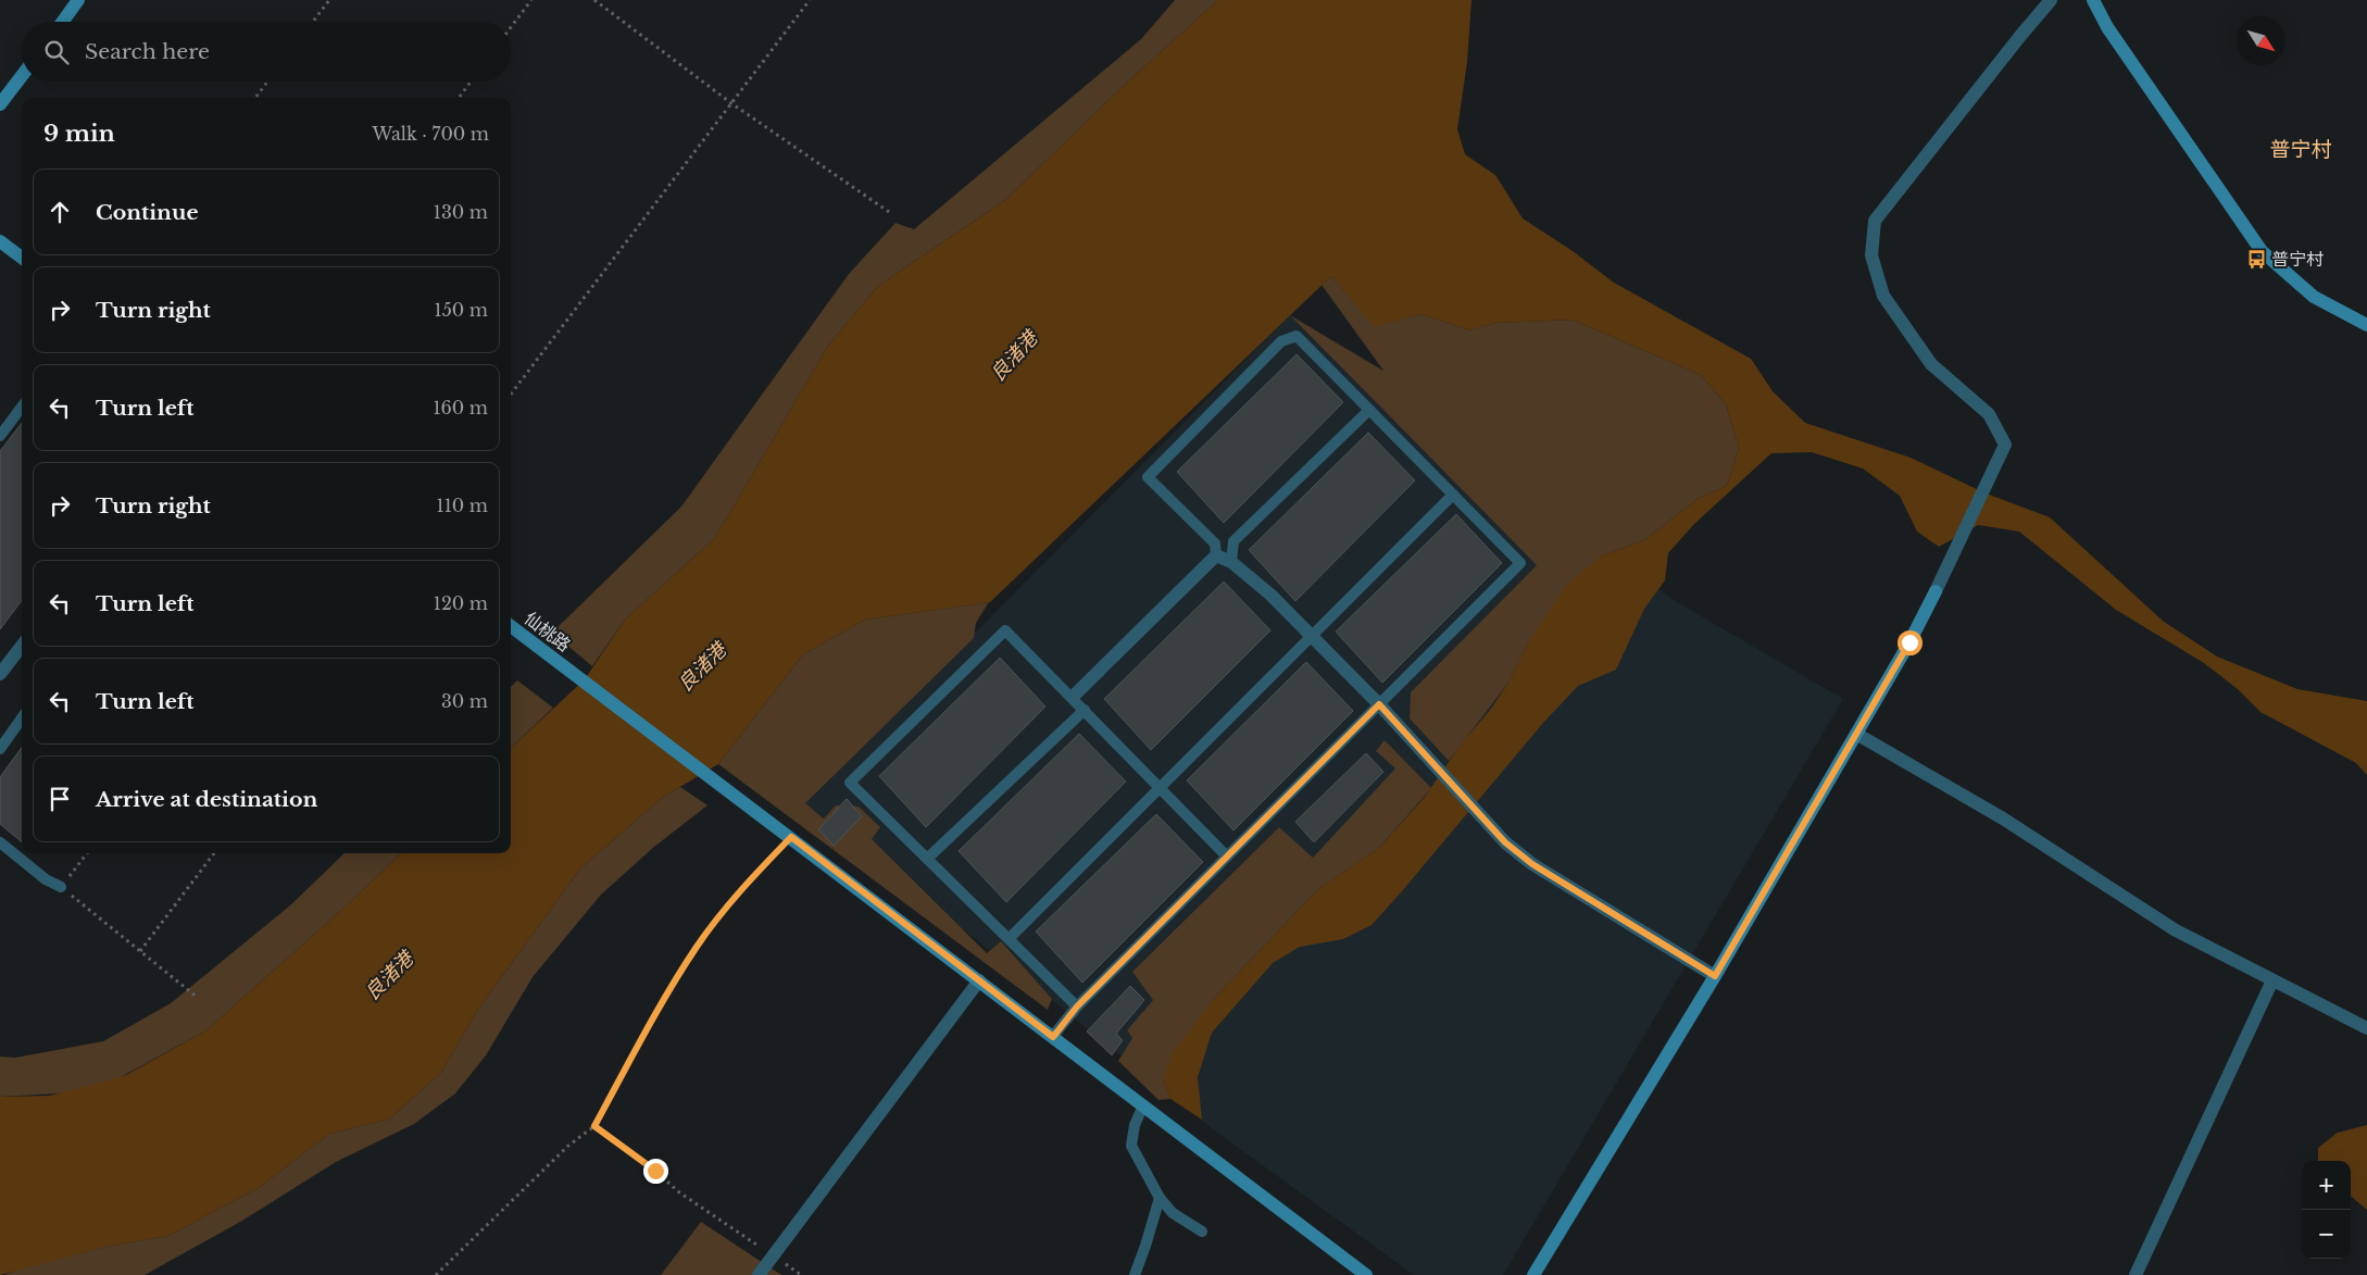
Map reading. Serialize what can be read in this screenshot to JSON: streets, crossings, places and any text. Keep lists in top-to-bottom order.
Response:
{
  "streets": {
    "street": ["仙桃路"]
  },
  "districts": ["普宁村"],
  "water": ["良渚港"],
  "places": {
    "bus stop": ["普宁村"]
  },
  "north": "bottom right",
  "page": {
    "search": "Search here",
    "heading": ["9 min", "Walk · 700 m"],
    "list": [
      ["Continue", "130 m"],
      ["Turn right", "150 m"],
      ["Turn left", "160 m"],
      ["Turn right", "110 m"],
      ["Turn left", "120 m"],
      ["Turn left", "30 m"],
      "Arrive at destination"
    ],
    "map_buttons": ["+", "−"]
  }
}
